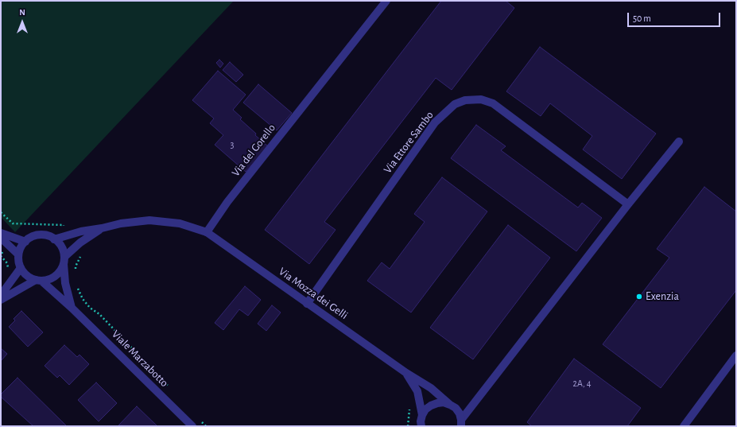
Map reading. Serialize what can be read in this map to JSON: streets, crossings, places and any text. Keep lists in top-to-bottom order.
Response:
{
  "streets": {
    "street": [
      "Via Ettore Sambo",
      "Via del Gorello",
      "Via Mozza dei Gelli",
      "Viale Marzabotto"
    ]
  },
  "crossings": [
    ["Via Ettore Sambo", "Via Mozza dei Gelli"],
    ["Via del Gorello", "Via Mozza dei Gelli"]
  ],
  "places": ["Exenzia"],
  "house_numbers": ["3", "2A, 4"],
  "scale_bar": "50 m",
  "north": "top"
}
